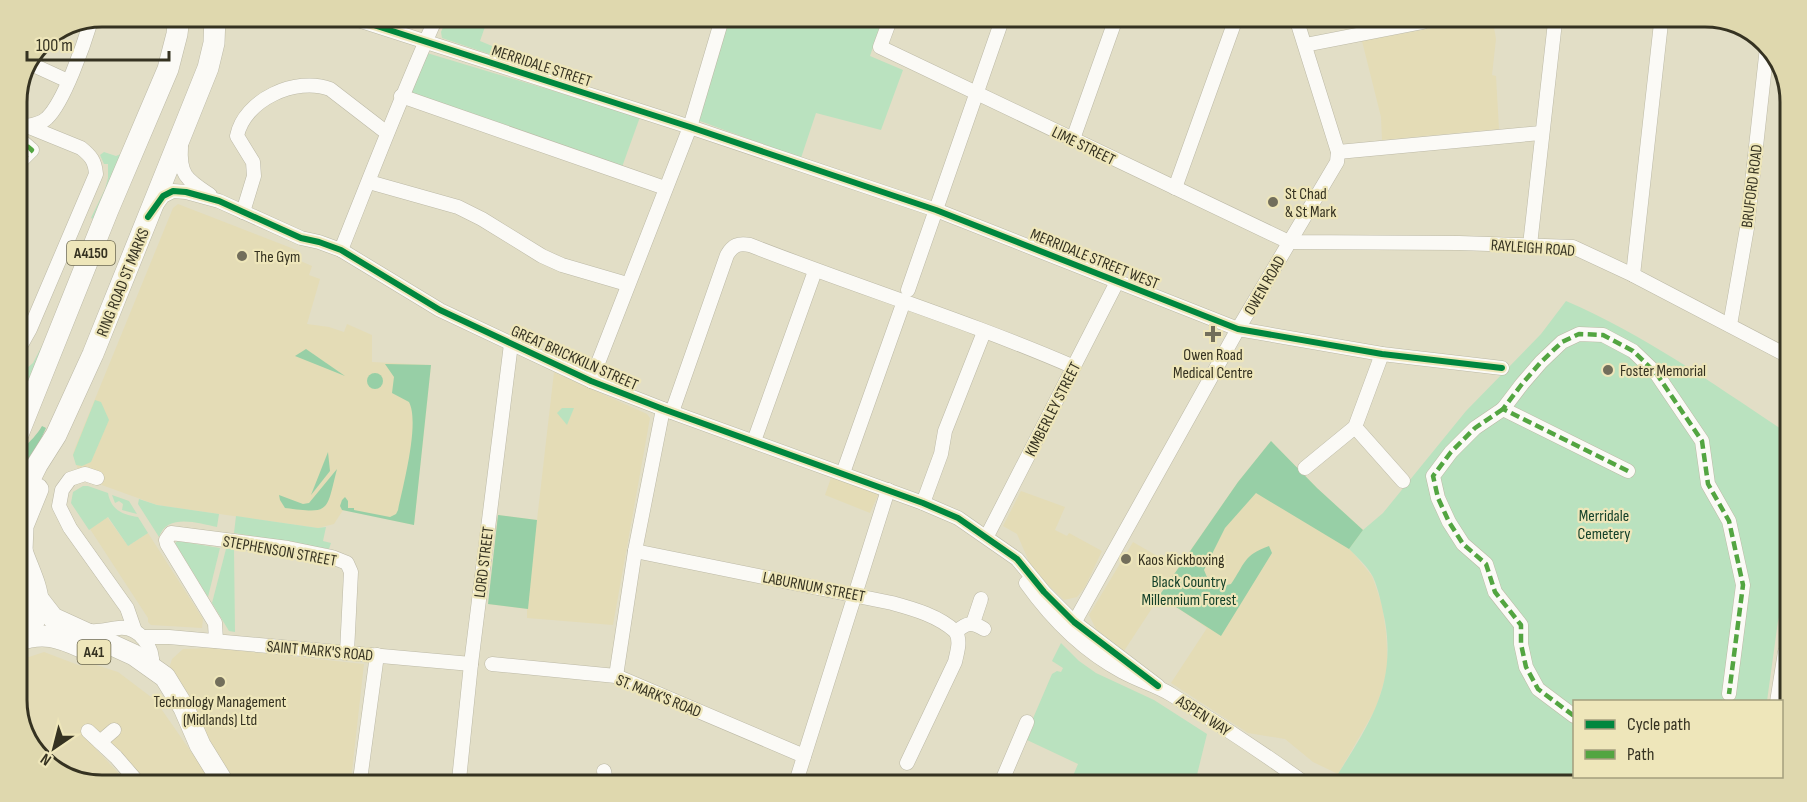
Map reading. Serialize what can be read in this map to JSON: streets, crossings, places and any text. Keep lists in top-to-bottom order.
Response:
{
  "streets": {
    "highway": ["A4150", "RING ROAD ST MARKS", "A41"],
    "street": [
      "MERRIDALE STREET",
      "LIME STREET",
      "BRUFORD ROAD",
      "RAYLEIGH ROAD",
      "MERRIDALE STREET WEST",
      "OWEN ROAD",
      "GREAT BRICKKILN STREET",
      "KIMBERLEY STREET",
      "STEPHENSON STREET",
      "LORD STREET",
      "LABURNUM STREET",
      "SAINT MARK'S ROAD",
      "ST. MARK'S ROAD",
      "ASPEN WAY"
    ]
  },
  "crossings": [
    ["MERRIDALE STREET", "MERRIDALE STREET WEST"],
    ["LIME STREET", "RAYLEIGH ROAD"],
    ["LIME STREET", "OWEN ROAD"],
    ["BRUFORD ROAD", "RAYLEIGH ROAD"],
    ["RAYLEIGH ROAD", "OWEN ROAD"],
    ["MERRIDALE STREET WEST", "OWEN ROAD"],
    ["MERRIDALE STREET WEST", "KIMBERLEY STREET"],
    ["RING ROAD ST MARKS", "GREAT BRICKKILN STREET"],
    ["OWEN ROAD", "GREAT BRICKKILN STREET"],
    ["OWEN ROAD", "ASPEN WAY"],
    ["GREAT BRICKKILN STREET", "KIMBERLEY STREET"],
    ["GREAT BRICKKILN STREET", "LORD STREET"],
    ["GREAT BRICKKILN STREET", "ASPEN WAY"],
    ["STEPHENSON STREET", "SAINT MARK'S ROAD"],
    ["LORD STREET", "SAINT MARK'S ROAD"],
    ["SAINT MARK'S ROAD", "A41"]
  ],
  "parks": ["Merridale Cemetery", "Black Country Millennium Forest"],
  "places": {
    "other": [
      "St Chad & St Mark",
      "The Gym",
      "Foster Memorial",
      "Kaos Kickboxing",
      "Technology Management (Midlands) Ltd"
    ],
    "health": ["Owen Road Medical Centre"]
  },
  "legend": ["Cycle path", "Path"],
  "scale_bar": "100 m",
  "north": "bottom left"
}
